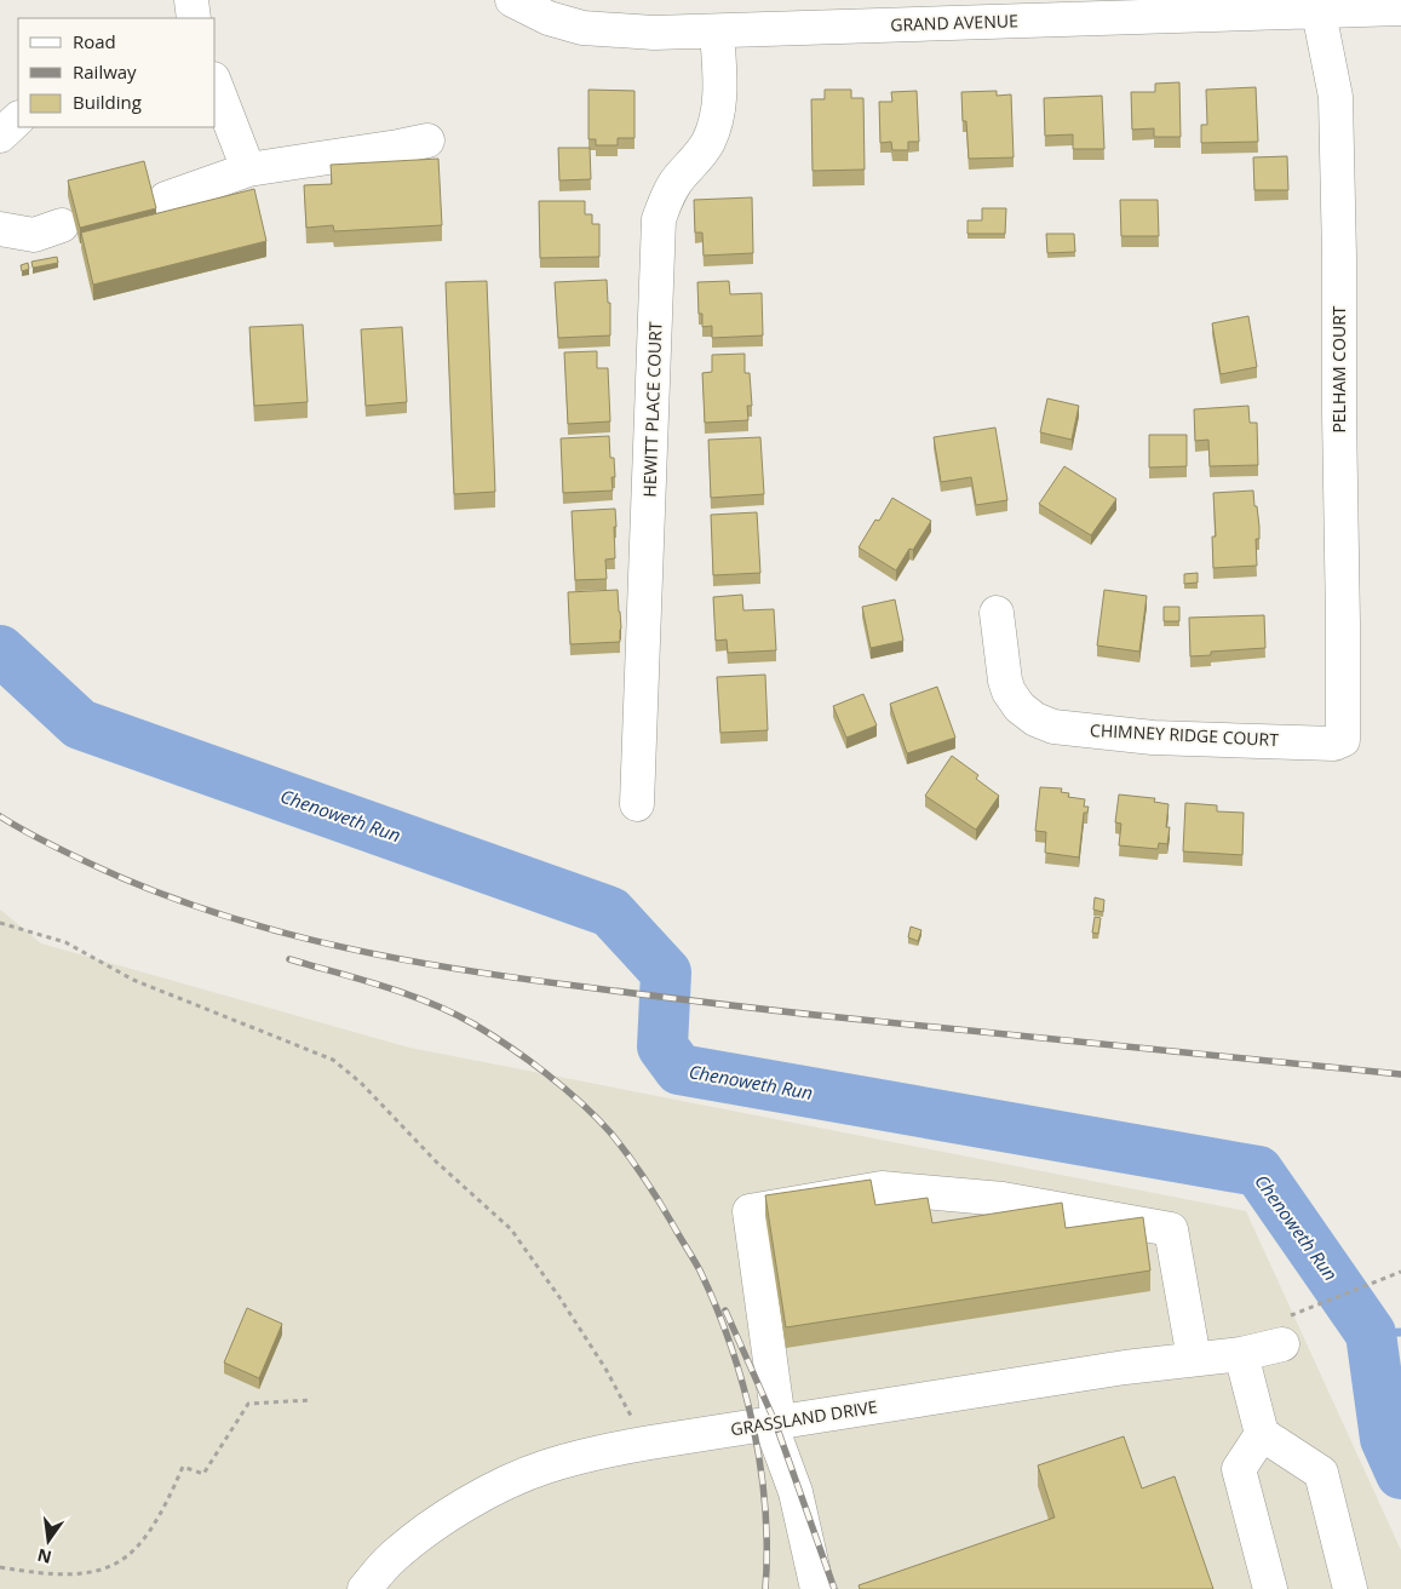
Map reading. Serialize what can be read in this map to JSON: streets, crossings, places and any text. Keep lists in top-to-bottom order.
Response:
{
  "streets": {
    "street": [
      "GRAND AVENUE",
      "PELHAM COURT",
      "HEWITT PLACE COURT",
      "CHIMNEY RIDGE COURT",
      "GRASSLAND DRIVE"
    ]
  },
  "crossings": [
    ["GRAND AVENUE", "PELHAM COURT"],
    ["GRAND AVENUE", "HEWITT PLACE COURT"],
    ["PELHAM COURT", "CHIMNEY RIDGE COURT"]
  ],
  "water": ["Chenoweth Run"],
  "legend": ["Road", "Railway", "Building"],
  "north": "bottom"
}
